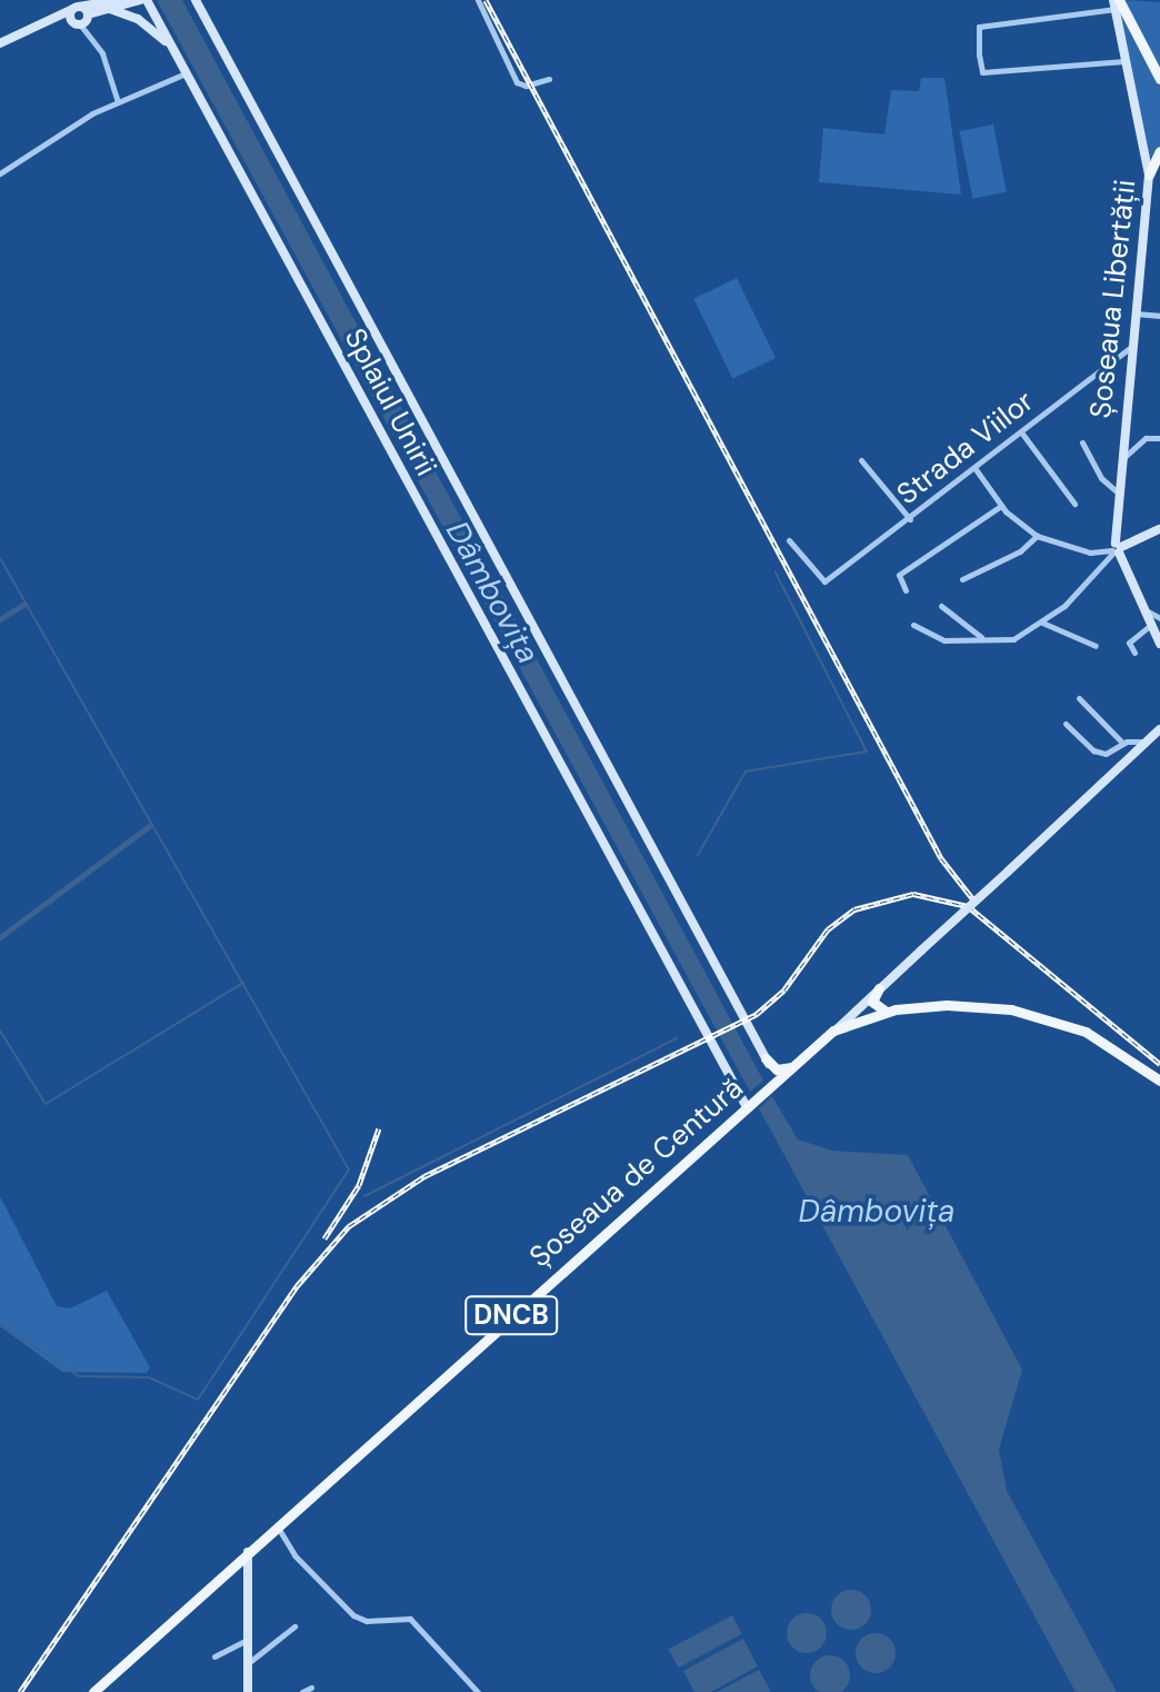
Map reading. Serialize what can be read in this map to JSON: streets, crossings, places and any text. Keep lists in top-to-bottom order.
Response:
{
  "streets": {
    "main road": [
      "Șoseaua Libertății",
      "Splaiul Unirii",
      "Șoseaua de Centură",
      "DNCB"
    ],
    "street": ["Strada Viilor"]
  },
  "crossings": [
    ["Șoseaua Libertății", "Strada Viilor"],
    ["Splaiul Unirii", "Șoseaua de Centură"]
  ],
  "water": ["Dâmbovița"]
}
